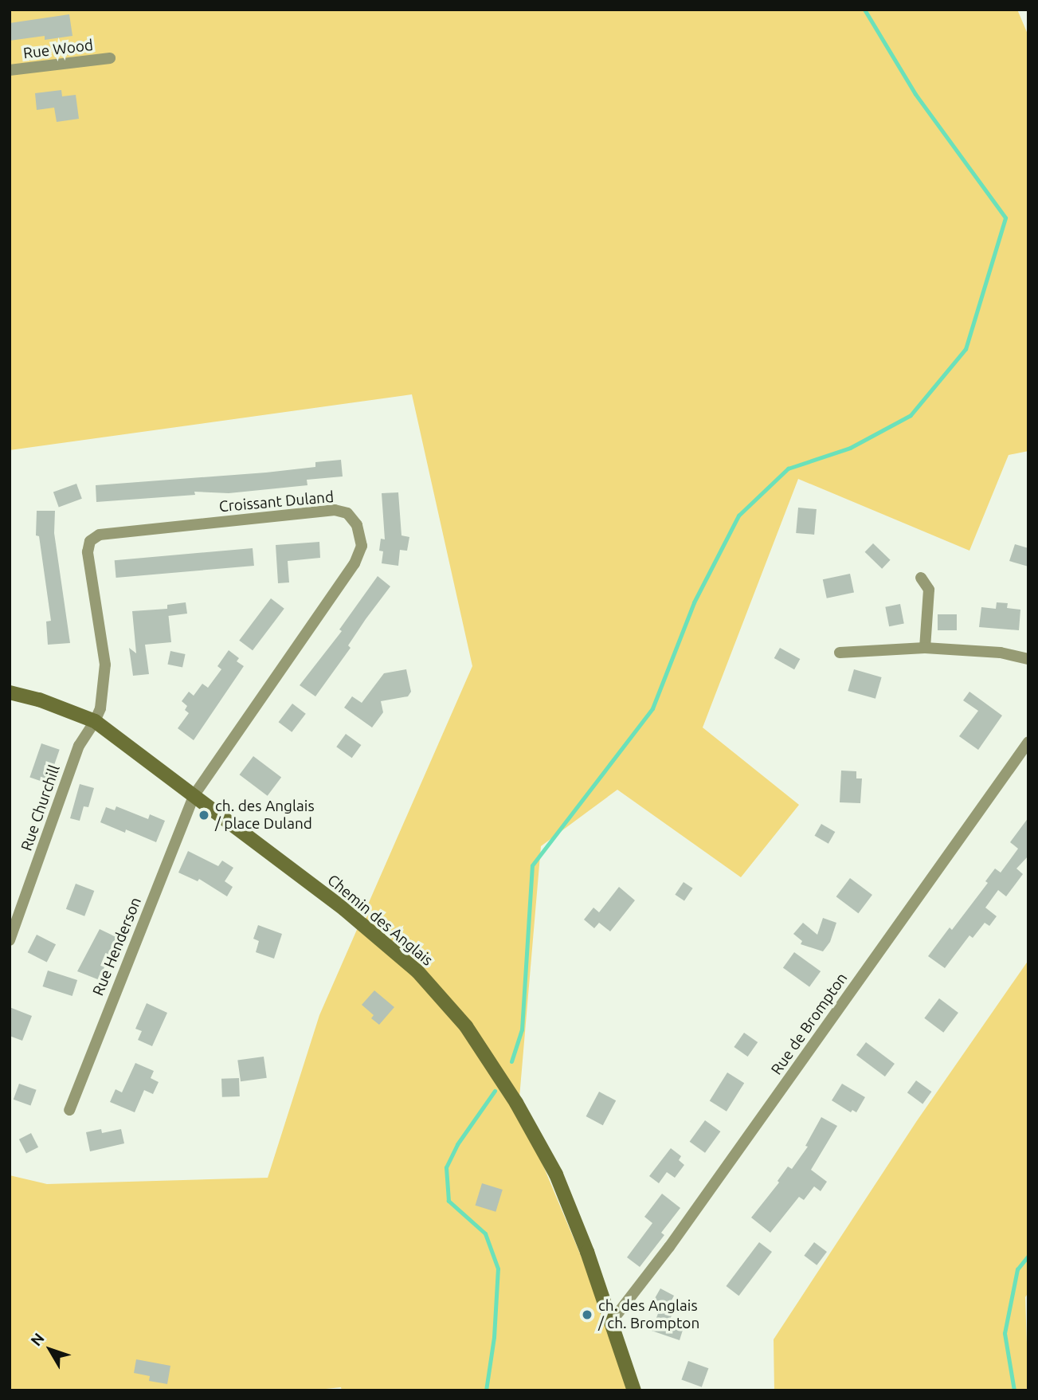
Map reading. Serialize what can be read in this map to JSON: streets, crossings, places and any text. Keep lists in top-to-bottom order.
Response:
{
  "streets": {
    "street": [
      "Rue Wood",
      "Croissant Duland",
      "Rue Churchill",
      "Chemin des Anglais",
      "Rue Henderson",
      "Rue de Brompton"
    ]
  },
  "crossings": [
    ["Croissant Duland", "Rue Churchill"],
    ["Croissant Duland", "Chemin des Anglais"],
    ["Croissant Duland", "Rue Henderson"],
    ["Rue Churchill", "Chemin des Anglais"],
    ["Chemin des Anglais", "Rue Henderson"],
    ["Chemin des Anglais", "Rue de Brompton"]
  ],
  "places": ["ch. des Anglais / place Duland", "ch. des Anglais / ch. Brompton"],
  "north": "top left"
}
